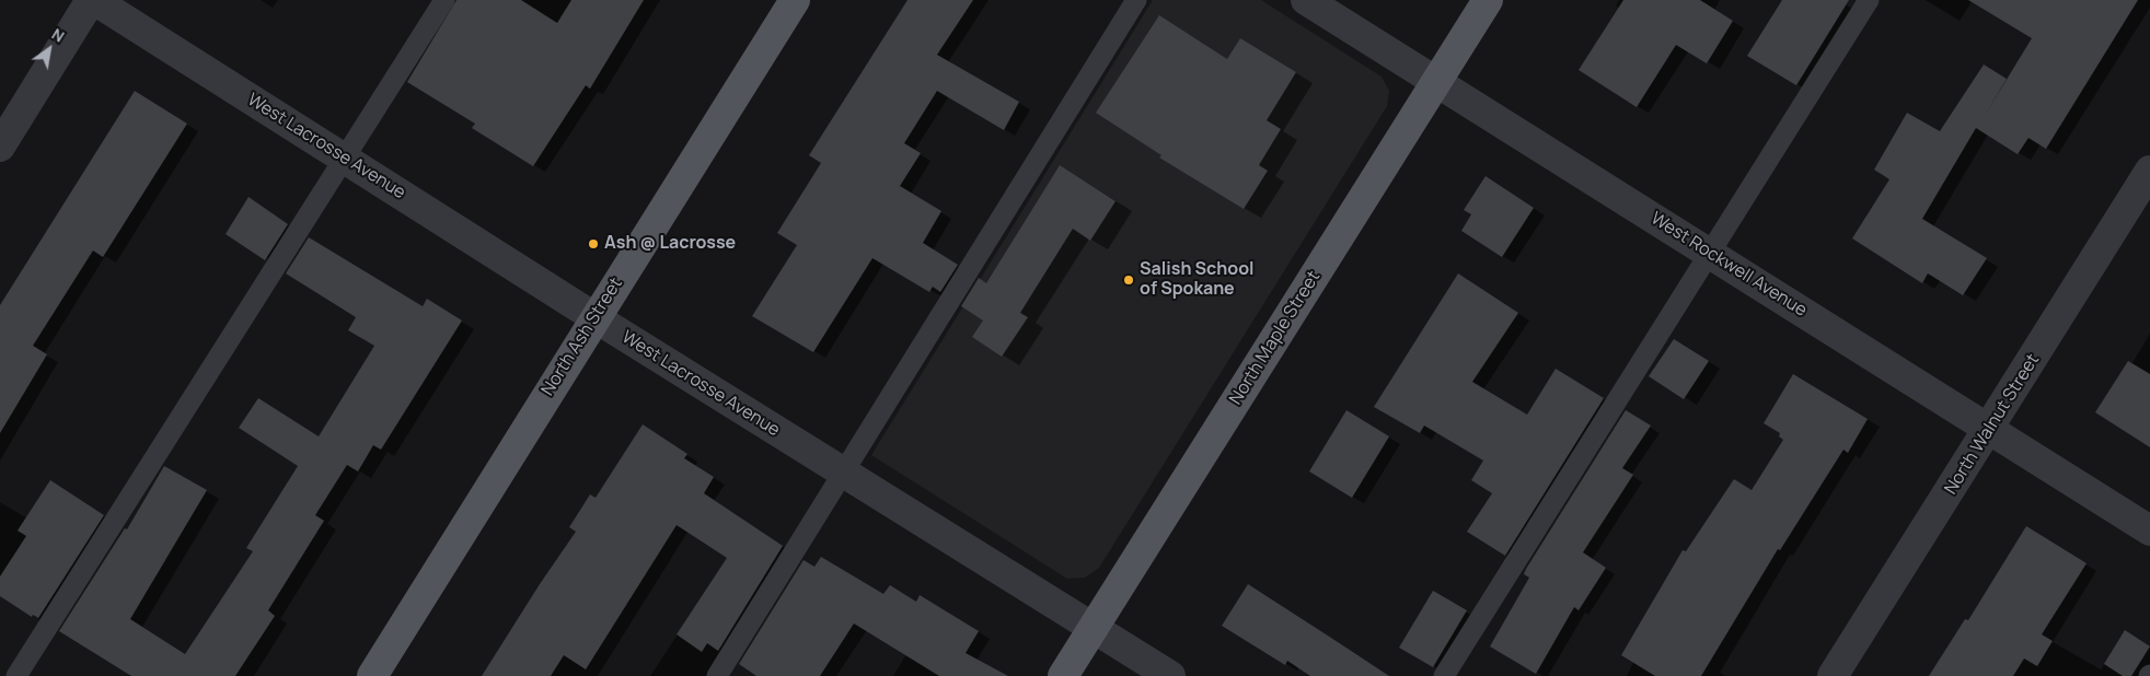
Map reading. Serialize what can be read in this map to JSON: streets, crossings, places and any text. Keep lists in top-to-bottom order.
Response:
{
  "streets": {
    "main road": ["North Ash Street", "North Maple Street"],
    "street": ["West Lacrosse Avenue", "West Rockwell Avenue", "North Walnut Street"]
  },
  "crossings": [
    ["West Lacrosse Avenue", "North Ash Street"],
    ["West Lacrosse Avenue", "North Maple Street"],
    ["West Rockwell Avenue", "North Maple Street"],
    ["West Rockwell Avenue", "North Walnut Street"]
  ],
  "places": ["Ash @ Lacrosse", "Salish School of Spokane"],
  "north": "top right"
}
